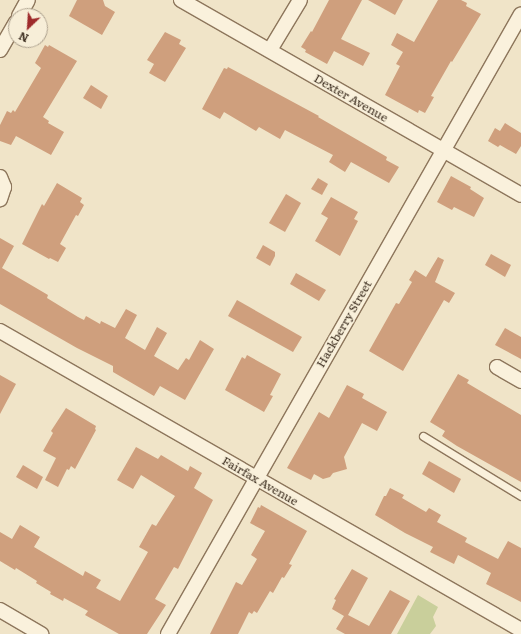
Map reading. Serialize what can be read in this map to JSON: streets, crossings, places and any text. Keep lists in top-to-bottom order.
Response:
{
  "streets": {
    "street": ["Dexter Avenue", "Hackberry Street", "Fairfax Avenue"]
  },
  "crossings": [
    ["Dexter Avenue", "Hackberry Street"],
    ["Hackberry Street", "Fairfax Avenue"]
  ],
  "north": "bottom left"
}
